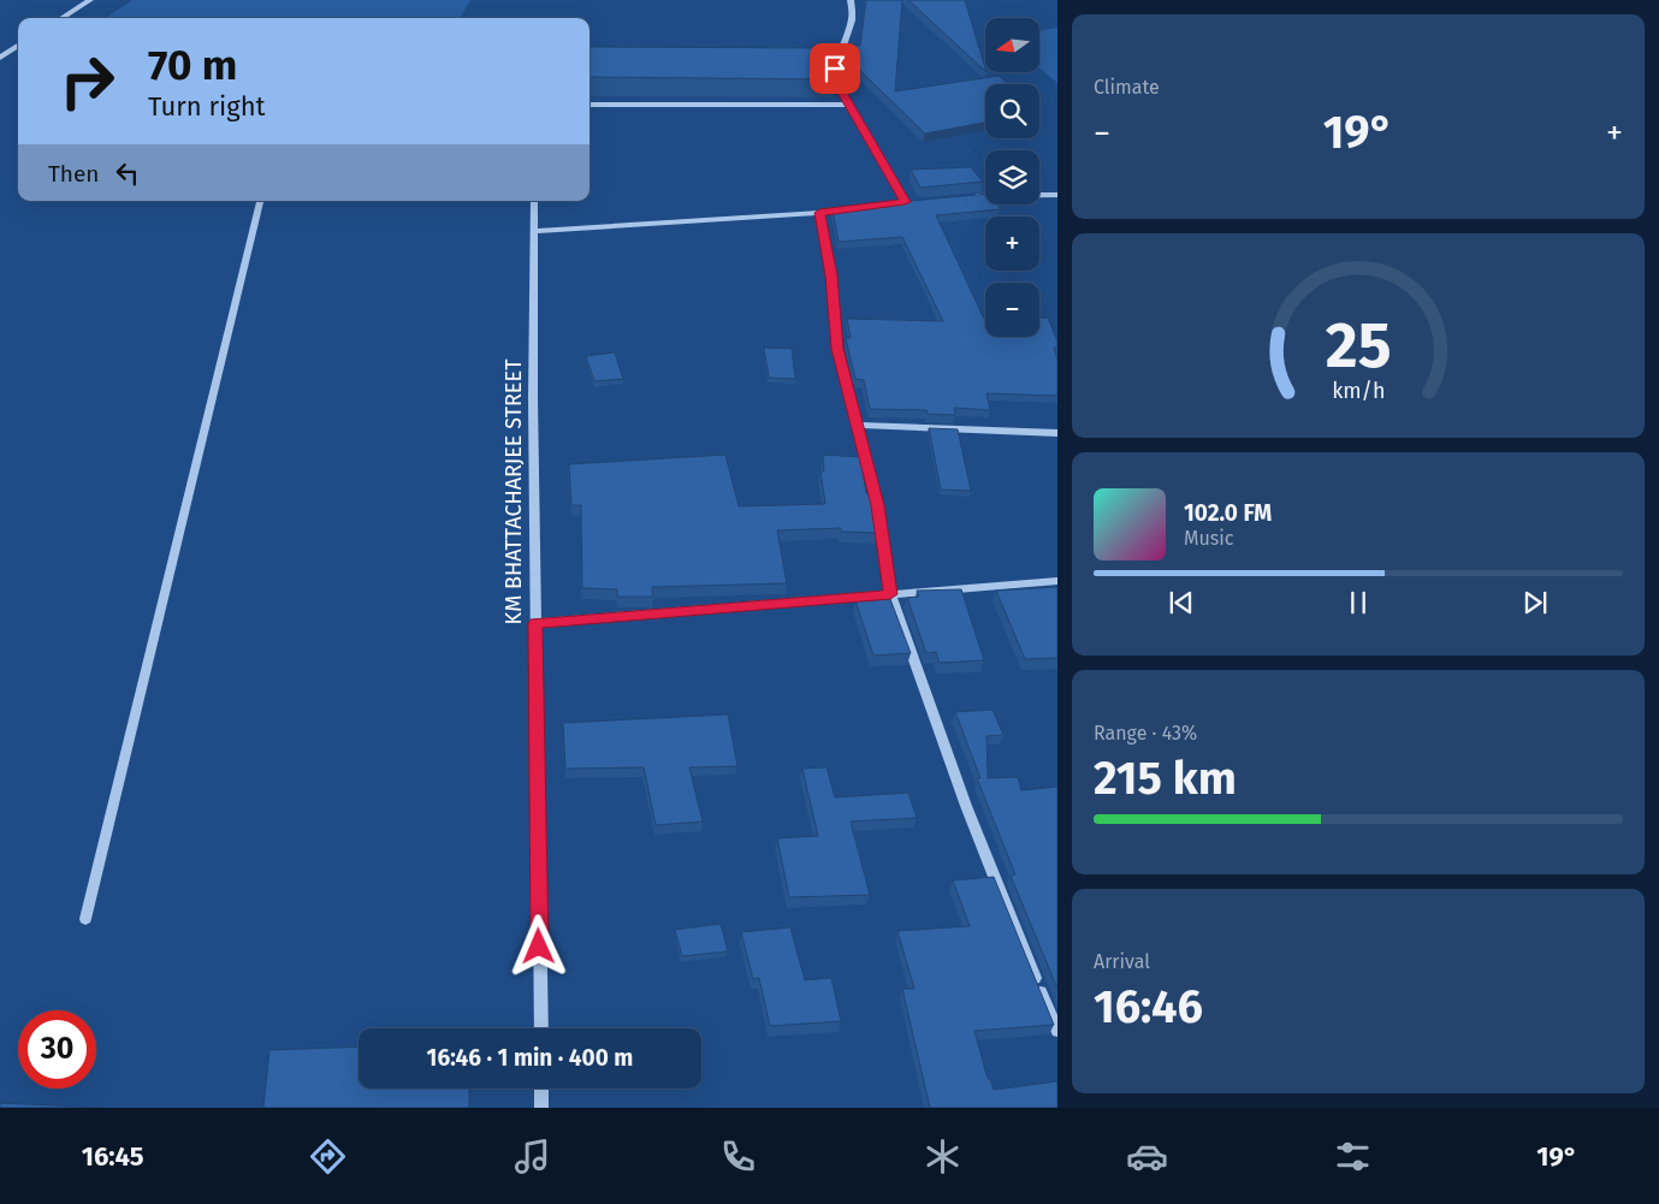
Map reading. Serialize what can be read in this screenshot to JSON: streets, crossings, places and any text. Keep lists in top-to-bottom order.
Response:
{
  "streets": {
    "street": ["KM BHATTACHARJEE STREET"]
  },
  "north": "left",
  "page": {
    "tile": [
      "Climate",
      ["Range · 43%", "215 km"],
      ["Arrival", "16:46"]
    ],
    "map_buttons": ["+", "−"],
    "turn": ["70 m", "Turn right"],
    "heat": ["−", "19°", "+"],
    "then": "Then",
    "song": ["102.0 FM", "Music"],
    "limit": "30",
    "trip": "16:46 · 1 min · 400 m",
    "tabs": ["16:45", "19°"],
    "gauge": ["25", "km/h"]
  }
}
